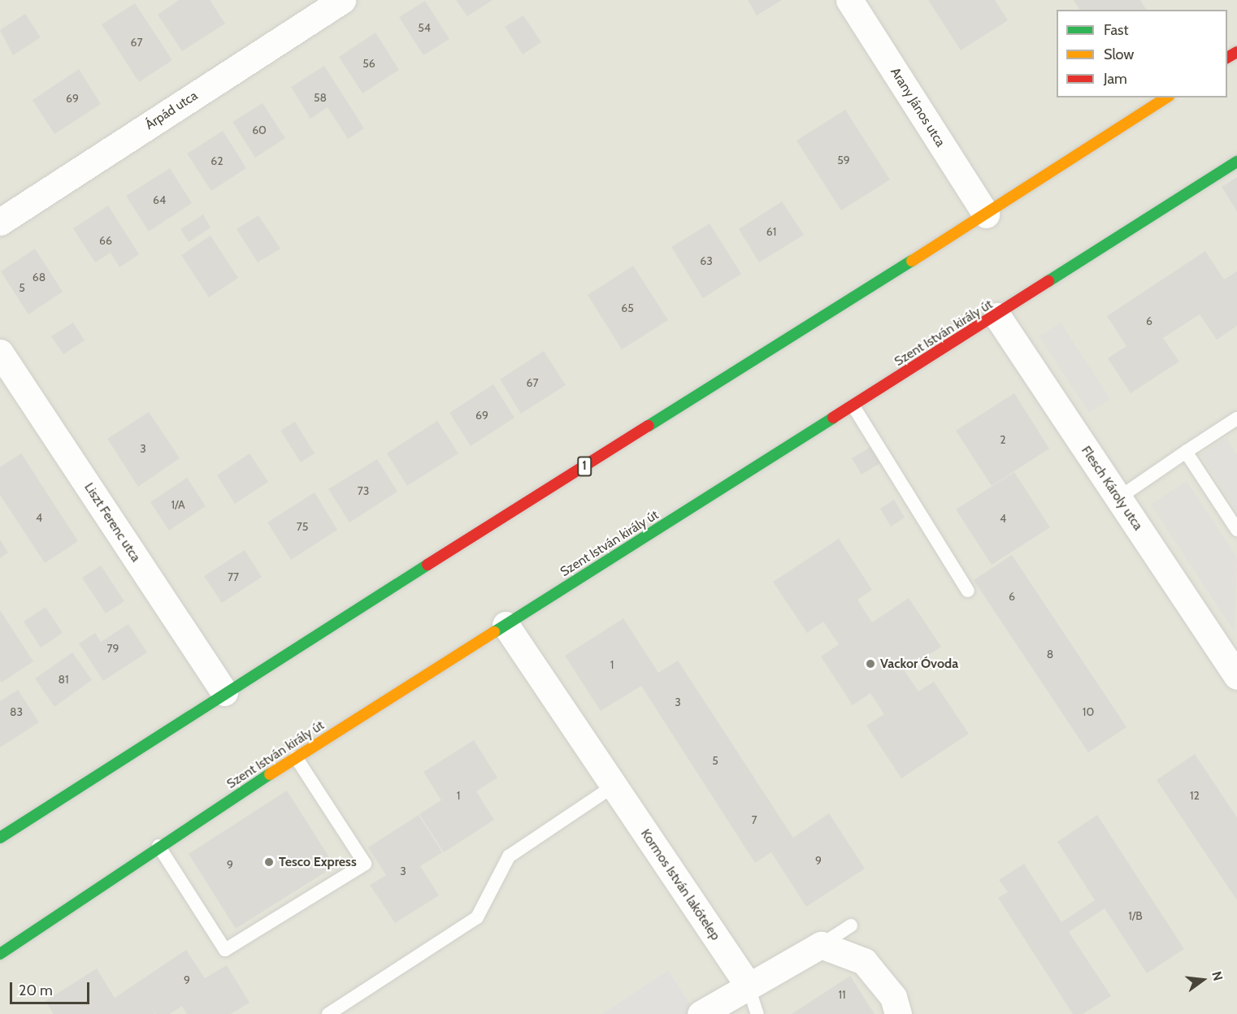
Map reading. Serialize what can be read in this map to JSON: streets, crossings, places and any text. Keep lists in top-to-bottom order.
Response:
{
  "streets": {
    "street": [
      "Arany János utca",
      "Árpád utca",
      "Szent István király út",
      "1",
      "Flesch Károly utca",
      "Liszt Ferenc utca",
      "Kormos István lakótelep"
    ]
  },
  "crossings": [
    ["Arany János utca", "1"],
    ["Szent István király út", "Flesch Károly utca"],
    ["Szent István király út", "Kormos István lakótelep"],
    ["1", "Liszt Ferenc utca"]
  ],
  "places": ["Vackor Óvoda", "Tesco Express"],
  "house_numbers": [
    "54",
    "67",
    "56",
    "58",
    "69",
    "60",
    "59",
    "62",
    "64",
    "61",
    "66",
    "63",
    "68",
    "5",
    "65",
    "6",
    "67",
    "69",
    "2",
    "3",
    "73",
    "1/A",
    "4",
    "4",
    "75",
    "77",
    "6",
    "79",
    "8",
    "1",
    "81",
    "3",
    "83",
    "10",
    "5",
    "1",
    "12",
    "7",
    "9",
    "9",
    "3",
    "1/B",
    "9",
    "11"
  ],
  "legend": ["Fast", "Slow", "Jam"],
  "scale_bar": "20 m",
  "north": "right"
}
